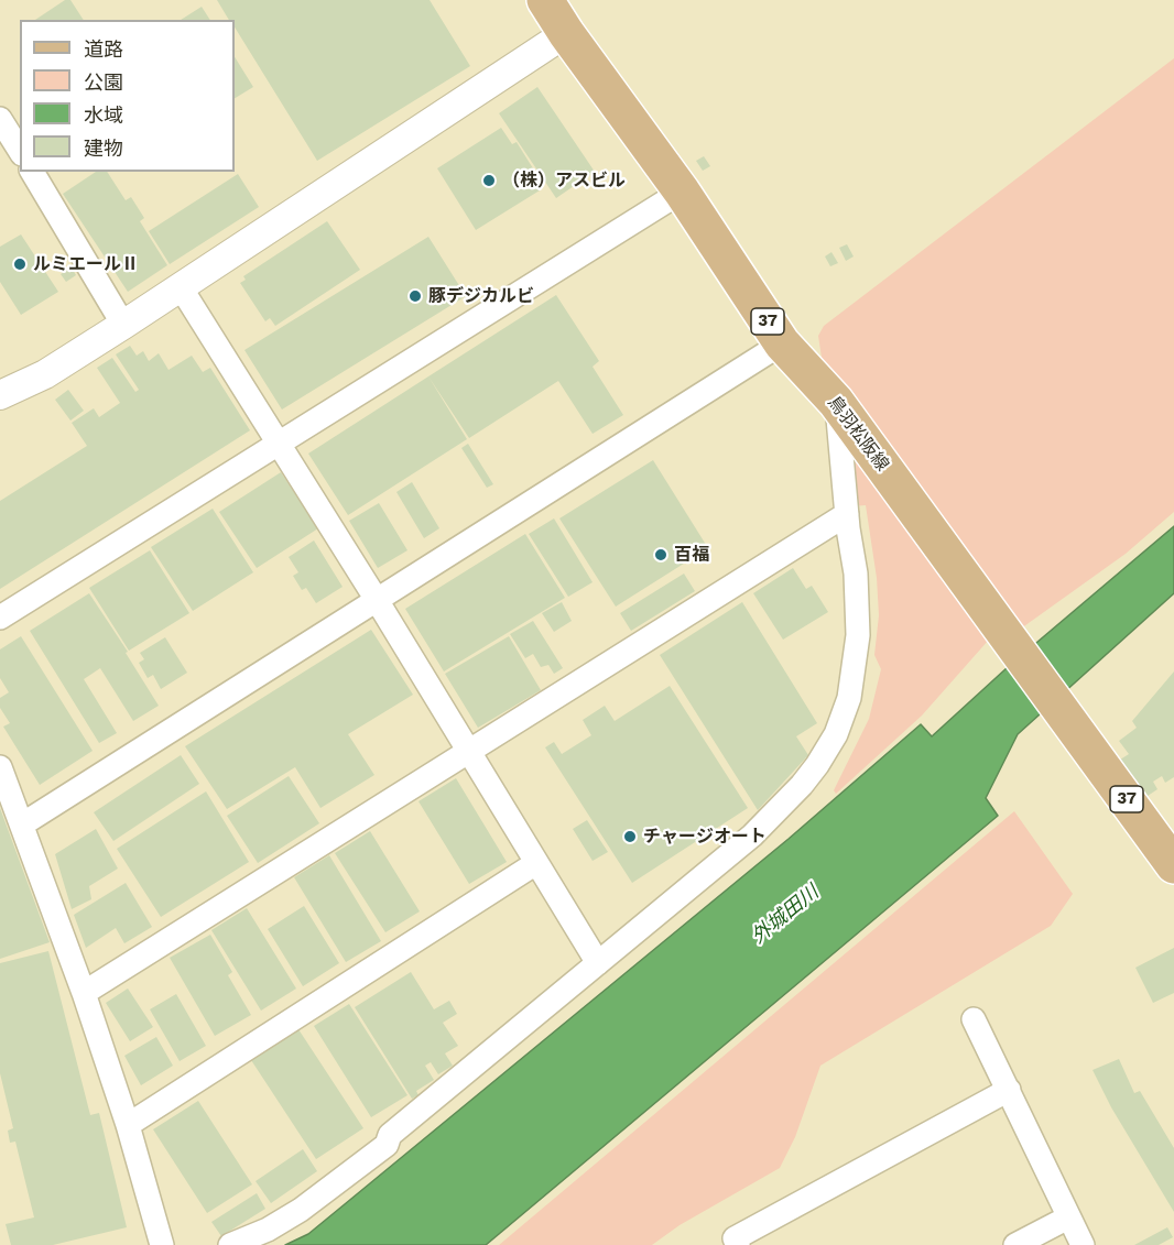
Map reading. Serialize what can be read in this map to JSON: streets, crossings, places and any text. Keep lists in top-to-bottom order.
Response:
{
  "streets": {
    "main road": ["37", "鳥羽松阪線"]
  },
  "water": ["外城田川"],
  "places": [
    "（株）アスビル",
    "ルミエールⅡ",
    "豚デジカルビ",
    "百福",
    "チャージオート"
  ],
  "legend": [
    "道路",
    "公園",
    "水域",
    "建物"
  ]
}
